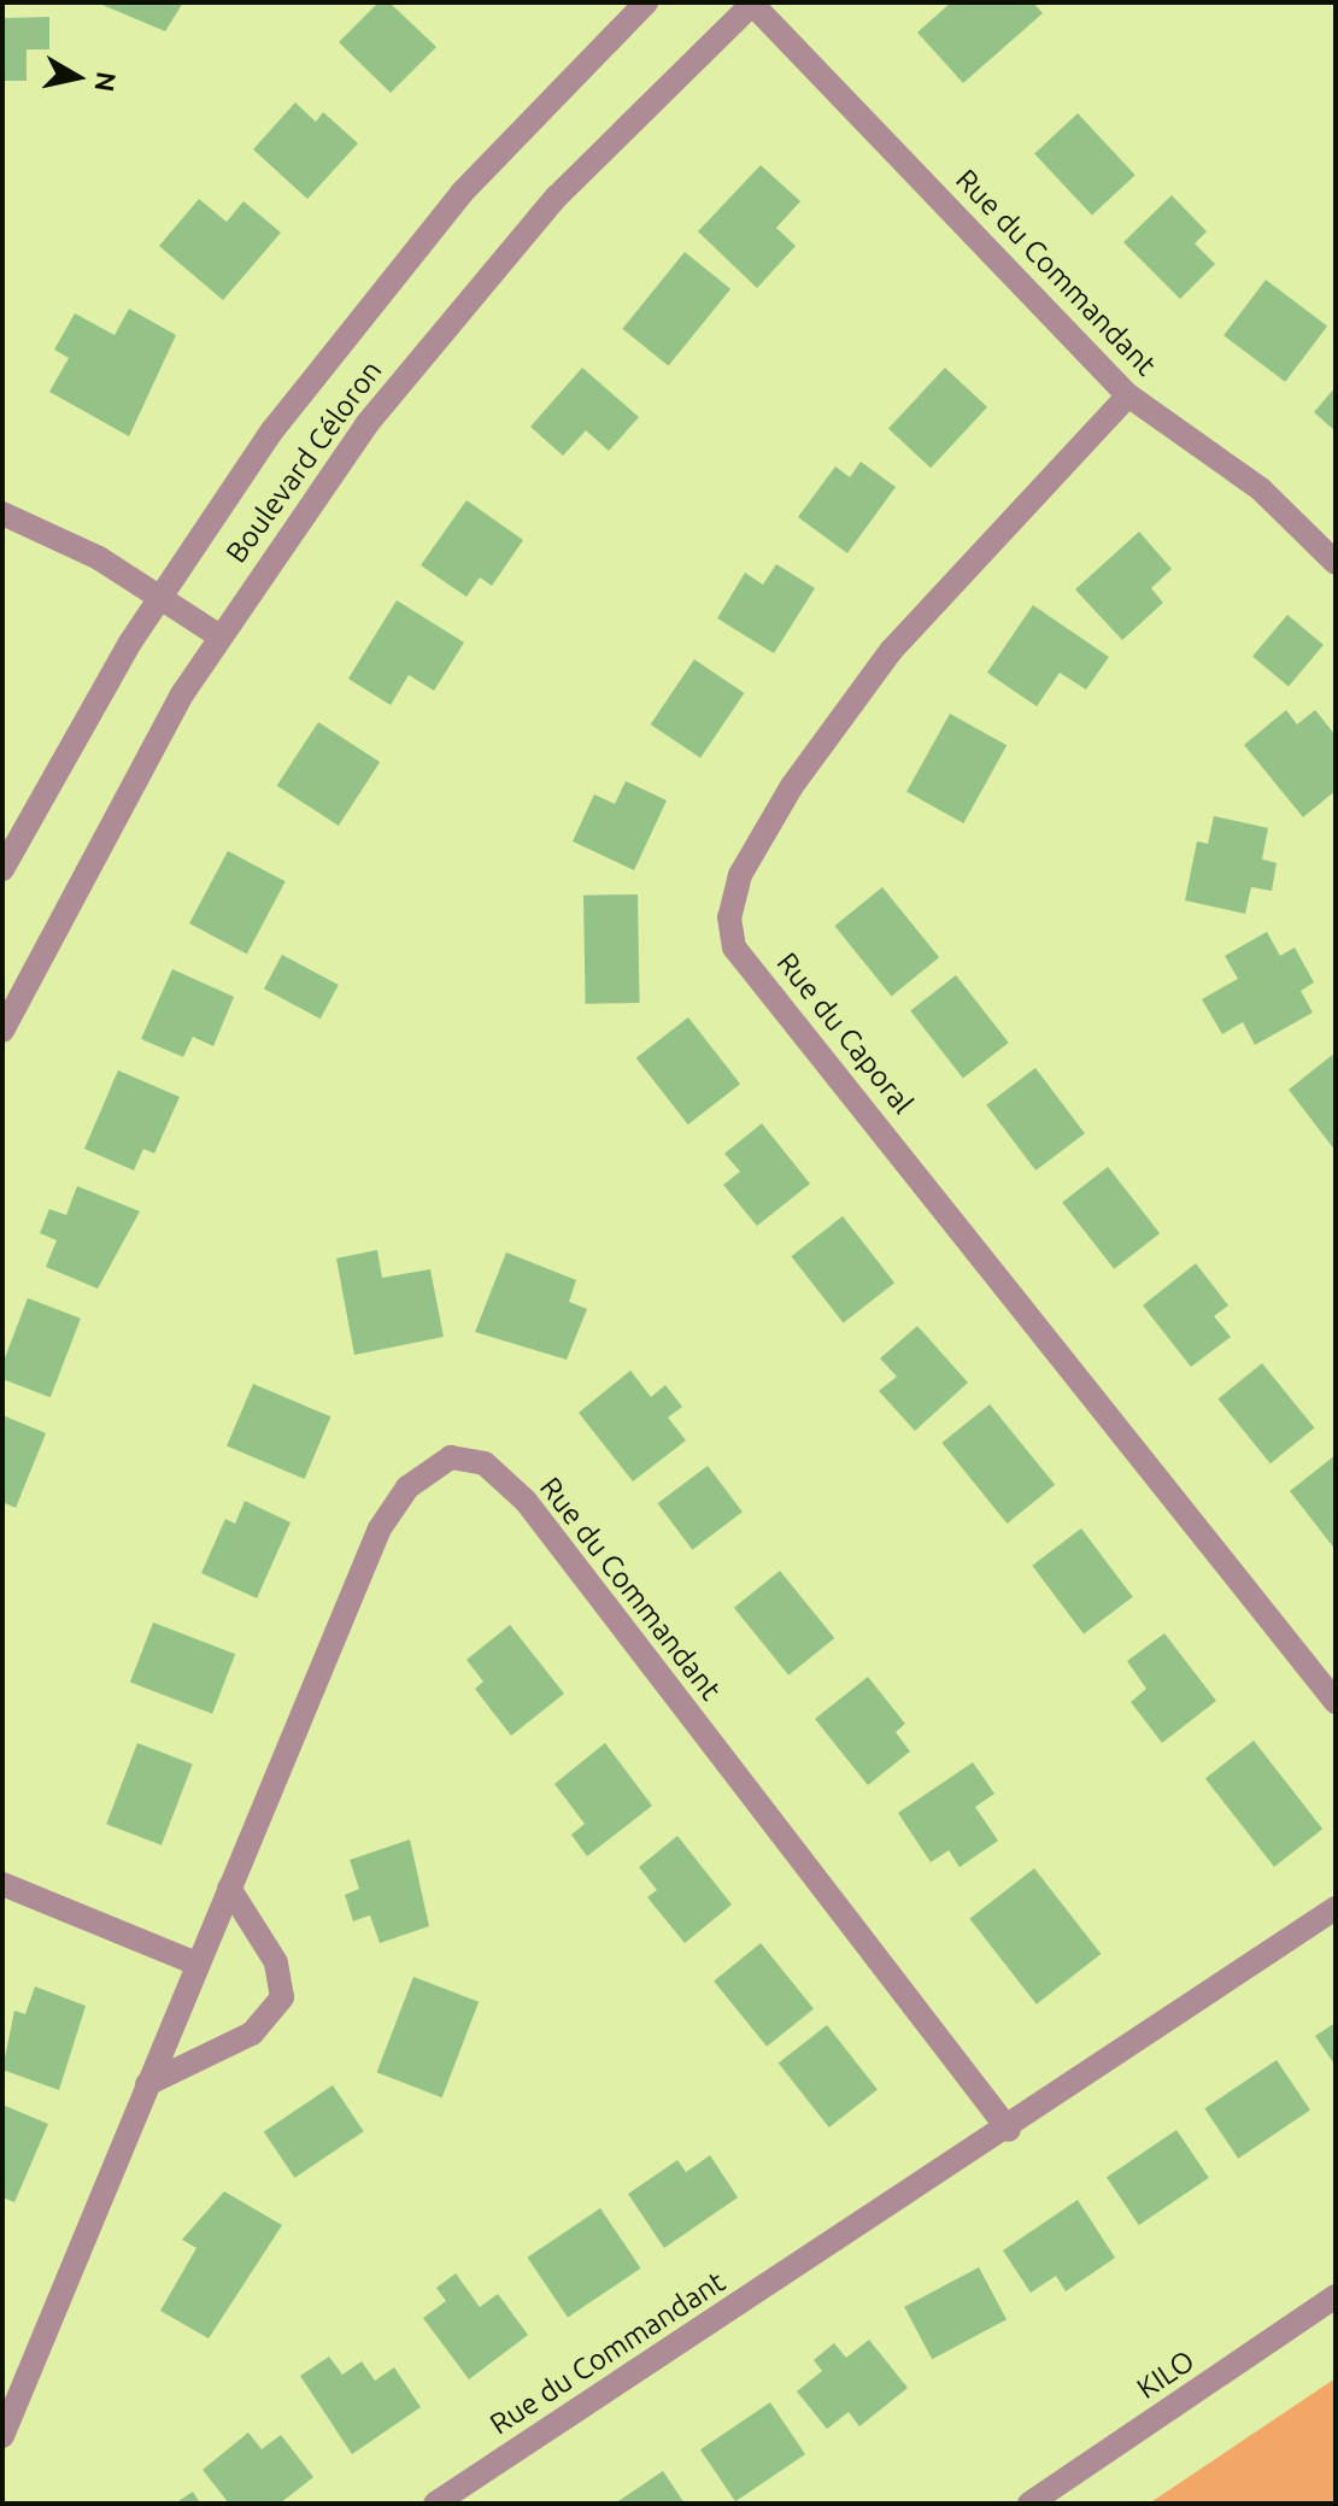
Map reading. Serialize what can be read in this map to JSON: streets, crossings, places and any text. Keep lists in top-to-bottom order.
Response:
{
  "streets": {
    "street": [
      "Rue du Commandant",
      "Boulevard Céloron",
      "Rue du Caporal",
      "KILO"
    ]
  },
  "crossings": [
    ["Rue du Commandant", "Boulevard Céloron"],
    ["Rue du Commandant", "Rue du Caporal"]
  ],
  "north": "right"
}
